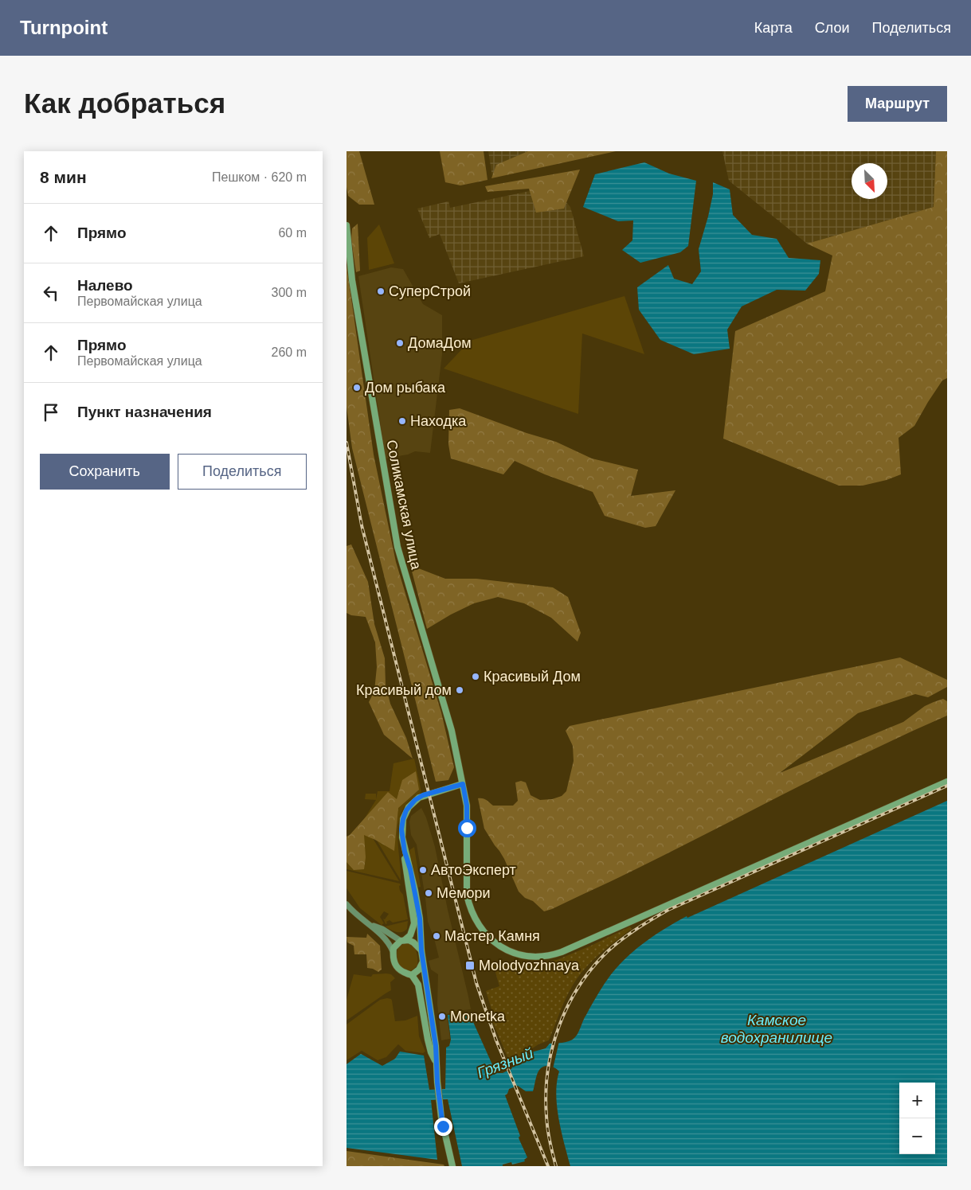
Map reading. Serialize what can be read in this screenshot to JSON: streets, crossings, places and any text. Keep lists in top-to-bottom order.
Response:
{
  "streets": {
    "main road": ["Соликамская улица"]
  },
  "water": ["Камское водохранилище", "Грязный"],
  "places": {
    "other": [
      "СуперСтрой",
      "ДомаДом",
      "Дом рыбака",
      "Находка",
      "Красивый Дом",
      "Красивый дом",
      "АвтоЭксперт",
      "Мемори",
      "Мастер Камня",
      "Monetka"
    ],
    "transit": ["Molodyozhnaya"]
  },
  "north": "bottom right",
  "page": {
    "header": "Turnpoint",
    "nav": ["Карта", "Слои", "Поделиться"],
    "buttons": [
      "Маршрут",
      ["Сохранить", "Поделиться"]
    ],
    "title": "Как добраться",
    "heading": ["8 мин", "Пешком · 620 m"],
    "list": [
      ["Прямо", "60 m"],
      ["Налево", "Первомайская улица", "300 m"],
      ["Прямо", "Первомайская улица", "260 m"],
      "Пункт назначения"
    ],
    "map_buttons": ["+", "−"]
  }
}
